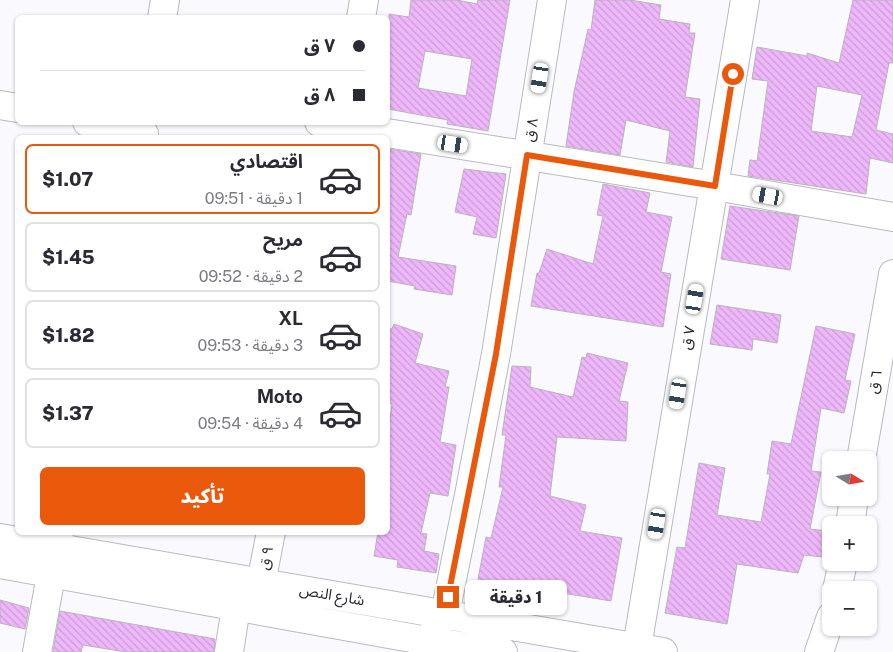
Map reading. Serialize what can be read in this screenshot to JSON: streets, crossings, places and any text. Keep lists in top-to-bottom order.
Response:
{
  "streets": {
    "street": [
      "٨ ق",
      "٧ ق",
      "٦ ق",
      "٩ ق",
      "شارع النص"
    ]
  },
  "crossings": [
    ["٨ ق", "شارع النص"],
    ["٧ ق", "شارع النص"],
    ["٩ ق", "شارع النص"]
  ],
  "north": "right",
  "page": {
    "banner": ["٧ ق", "٨ ق"],
    "list": [
      {
        "name": "اقتصادي",
        "note": "1 دقيقة · 09:51",
        "value": "$1.07"
      },
      {
        "name": "مريح",
        "note": "2 دقيقة · 09:52",
        "value": "$1.45"
      },
      {
        "name": "XL",
        "note": "3 دقيقة · 09:53",
        "value": "$1.82"
      },
      {
        "name": "Moto",
        "note": "4 دقيقة · 09:54",
        "value": "$1.37"
      }
    ],
    "map_buttons": ["+", "−"],
    "buttons": "تأكيد",
    "bubble": "1 دقيقة"
  }
}
